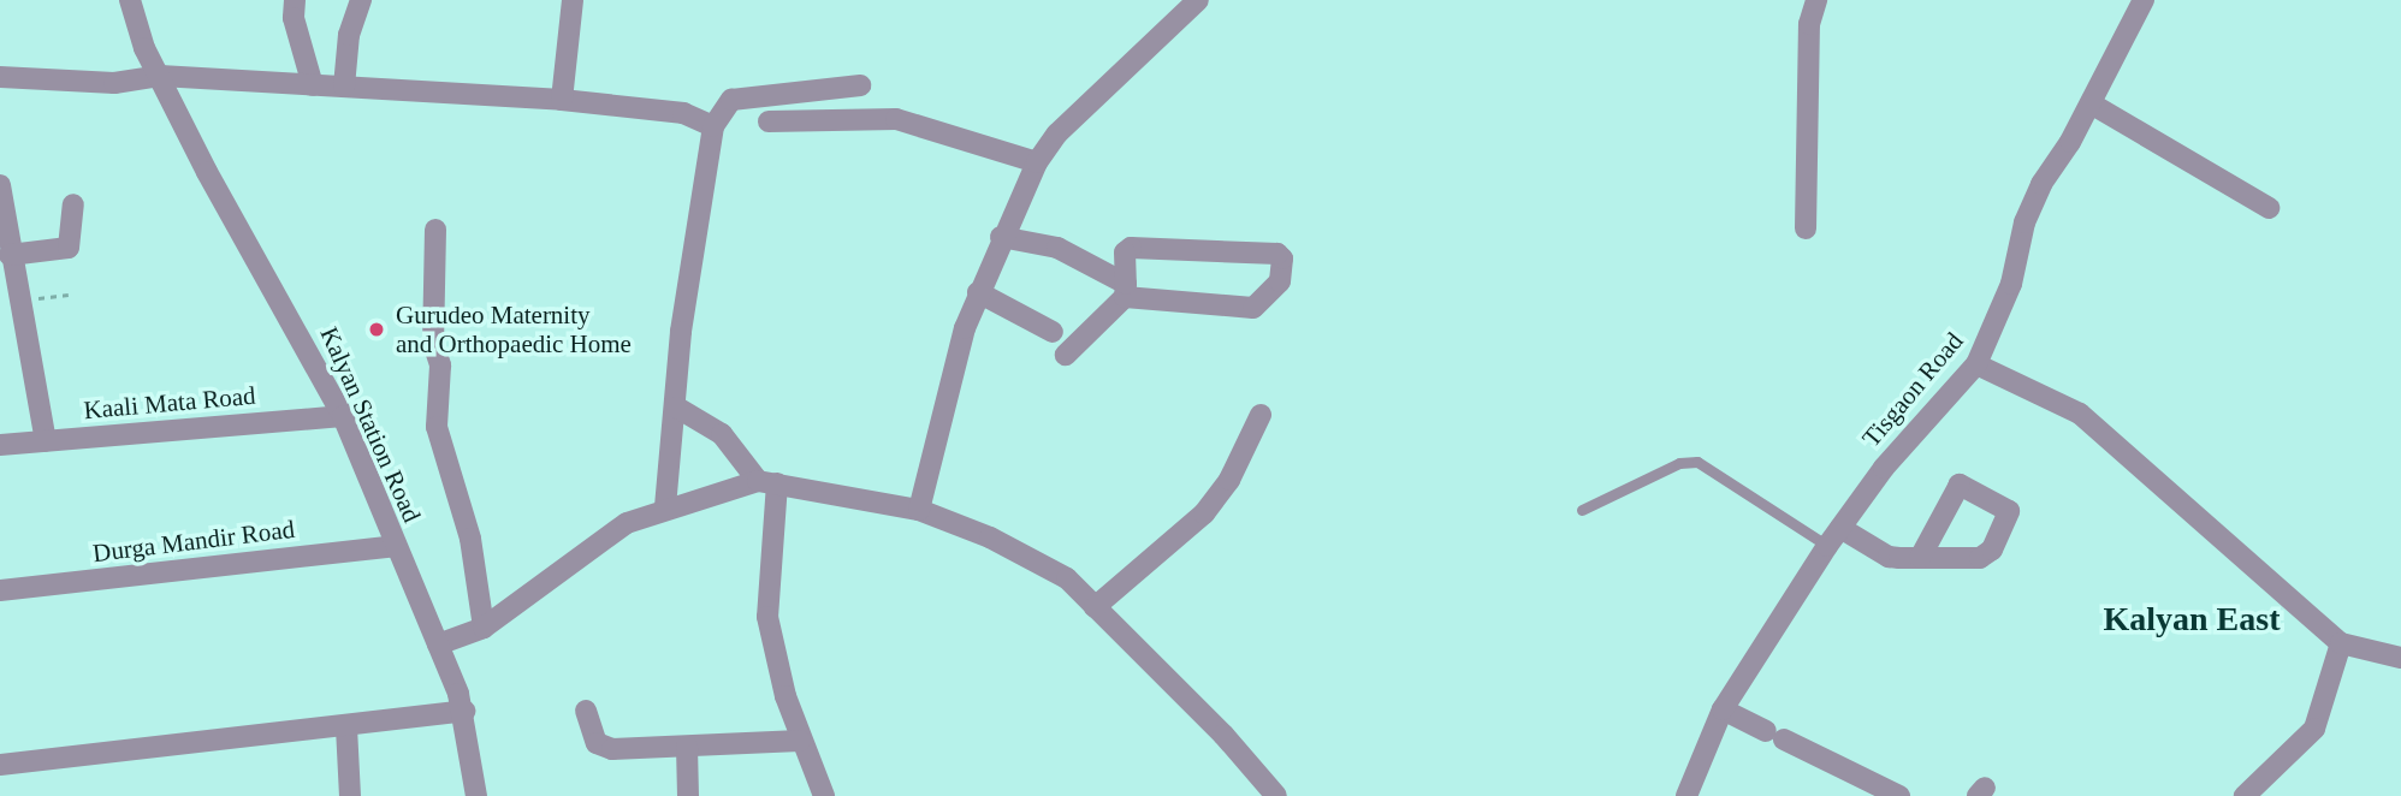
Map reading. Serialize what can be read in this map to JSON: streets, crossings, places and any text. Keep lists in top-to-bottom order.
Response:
{
  "streets": {
    "street": [
      "Tisgaon Road",
      "Kaali Mata Road",
      "Kalyan Station Road",
      "Durga Mandir Road"
    ]
  },
  "crossings": [
    ["Kaali Mata Road", "Kalyan Station Road"],
    ["Kalyan Station Road", "Durga Mandir Road"]
  ],
  "districts": ["Kalyan East"],
  "places": ["Gurudeo Maternity and Orthopaedic Home"]
}
